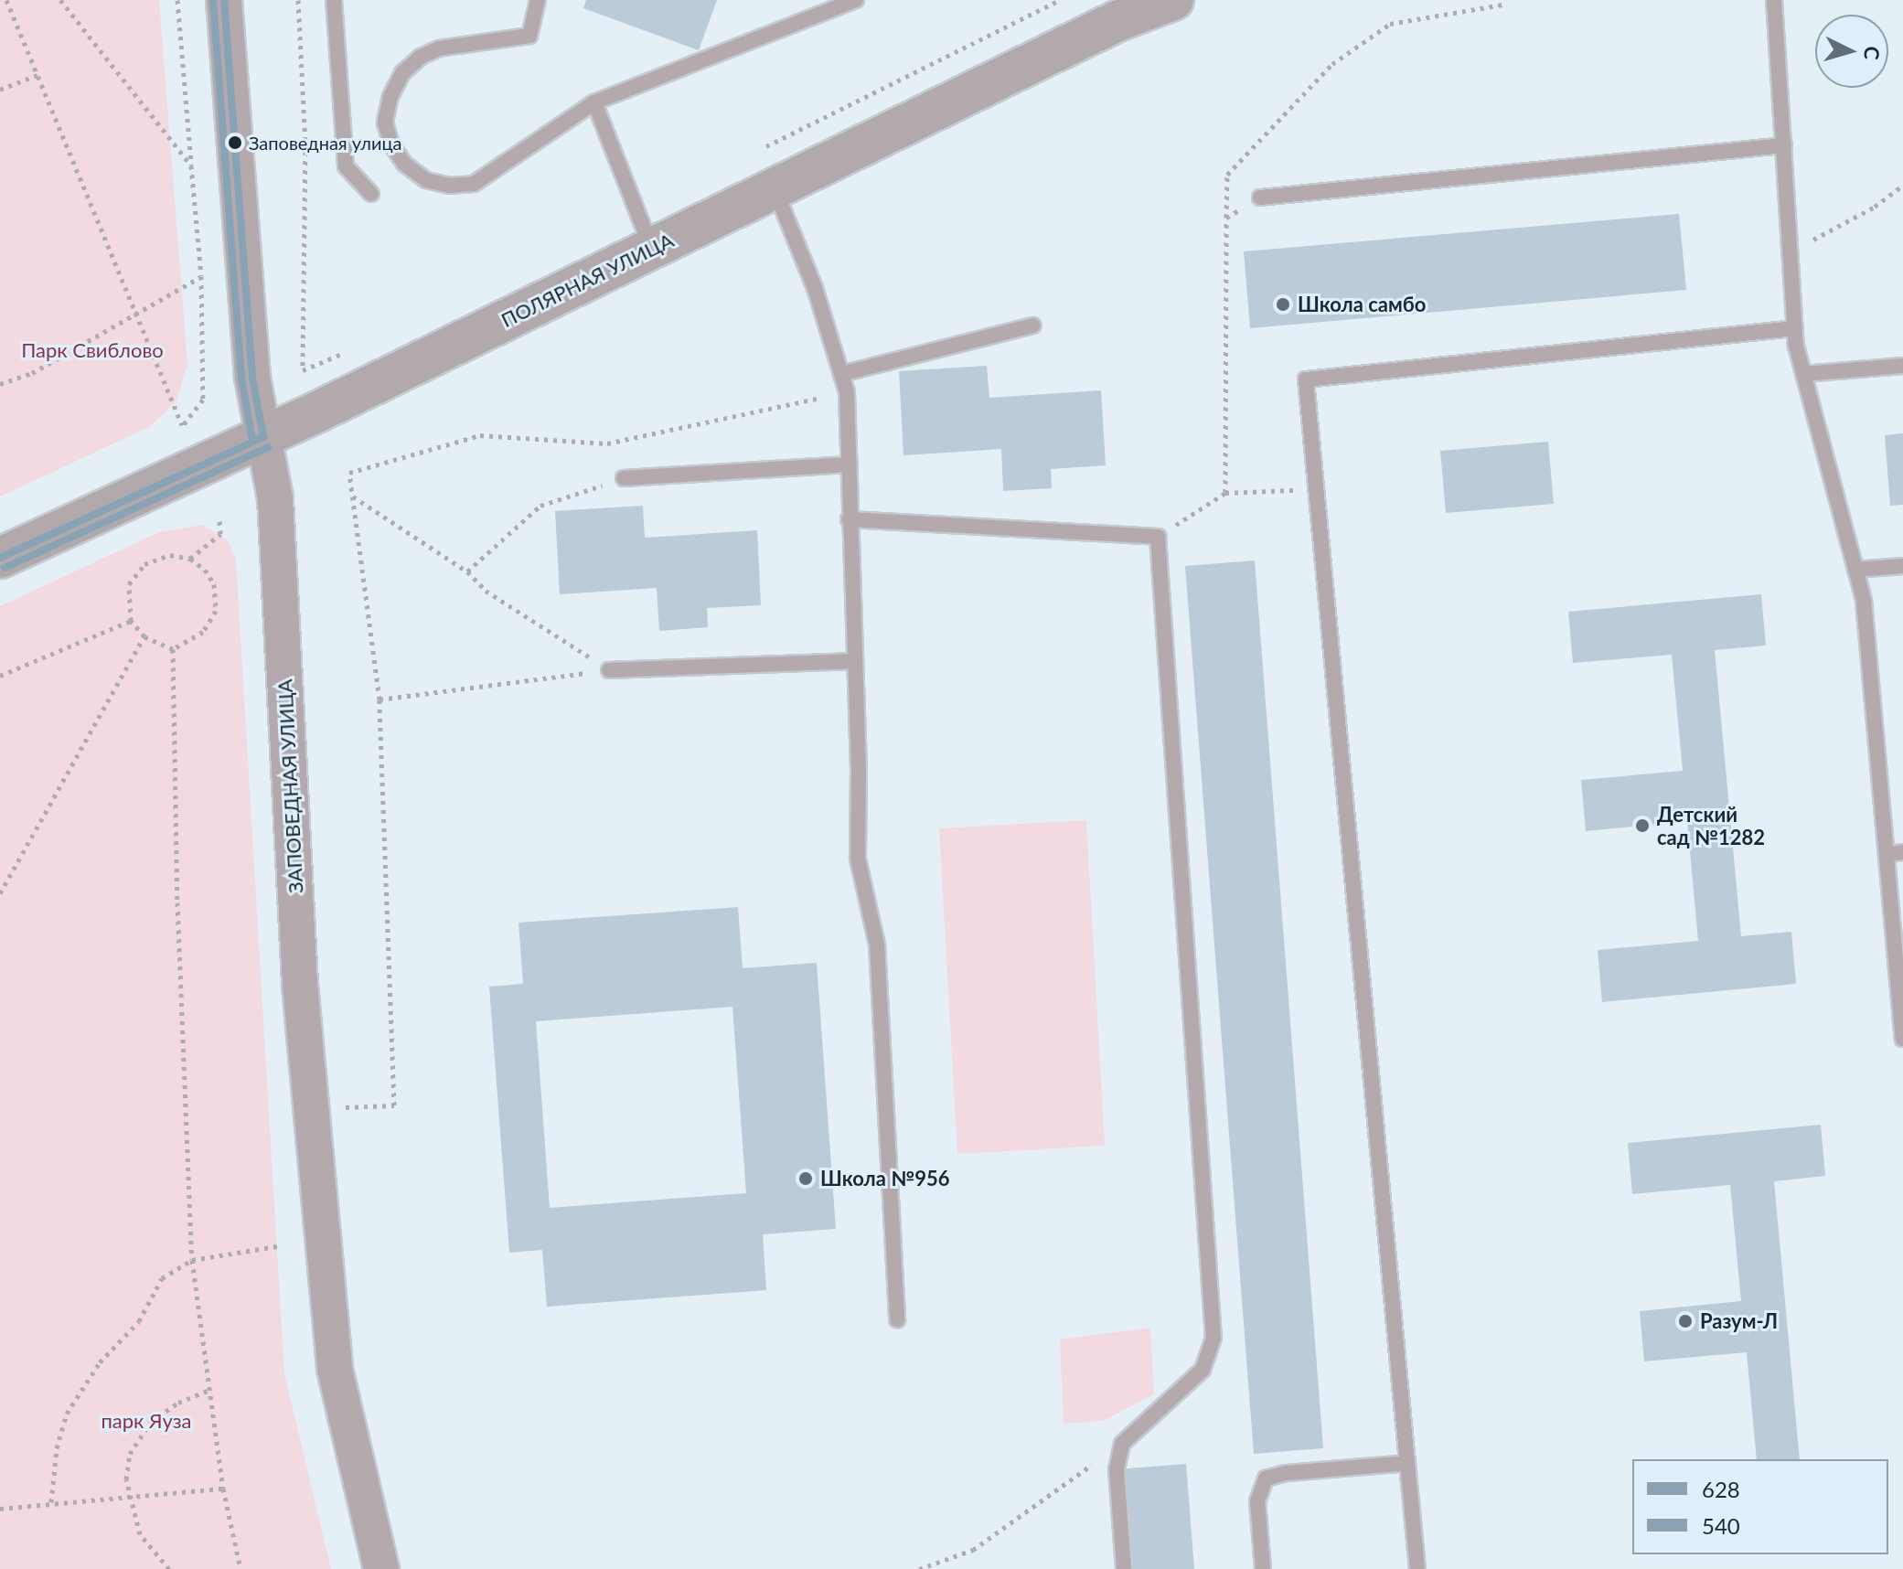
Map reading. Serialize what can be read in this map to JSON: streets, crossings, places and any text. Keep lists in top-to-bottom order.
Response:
{
  "streets": {
    "main road": ["ПОЛЯРНАЯ УЛИЦА"],
    "street": ["ЗАПОВЕДНАЯ УЛИЦА"]
  },
  "crossings": [
    ["ПОЛЯРНАЯ УЛИЦА", "ЗАПОВЕДНАЯ УЛИЦА"]
  ],
  "parks": ["Парк Свиблово", "парк Яуза"],
  "places": [
    "Заповедная улица",
    "Школа самбо",
    "Детский сад №1282",
    "Школа №956",
    "Разум-Л"
  ],
  "lines": ["transit line 628", "transit line 540"],
  "legend": ["628", "540"],
  "north": "right"
}
